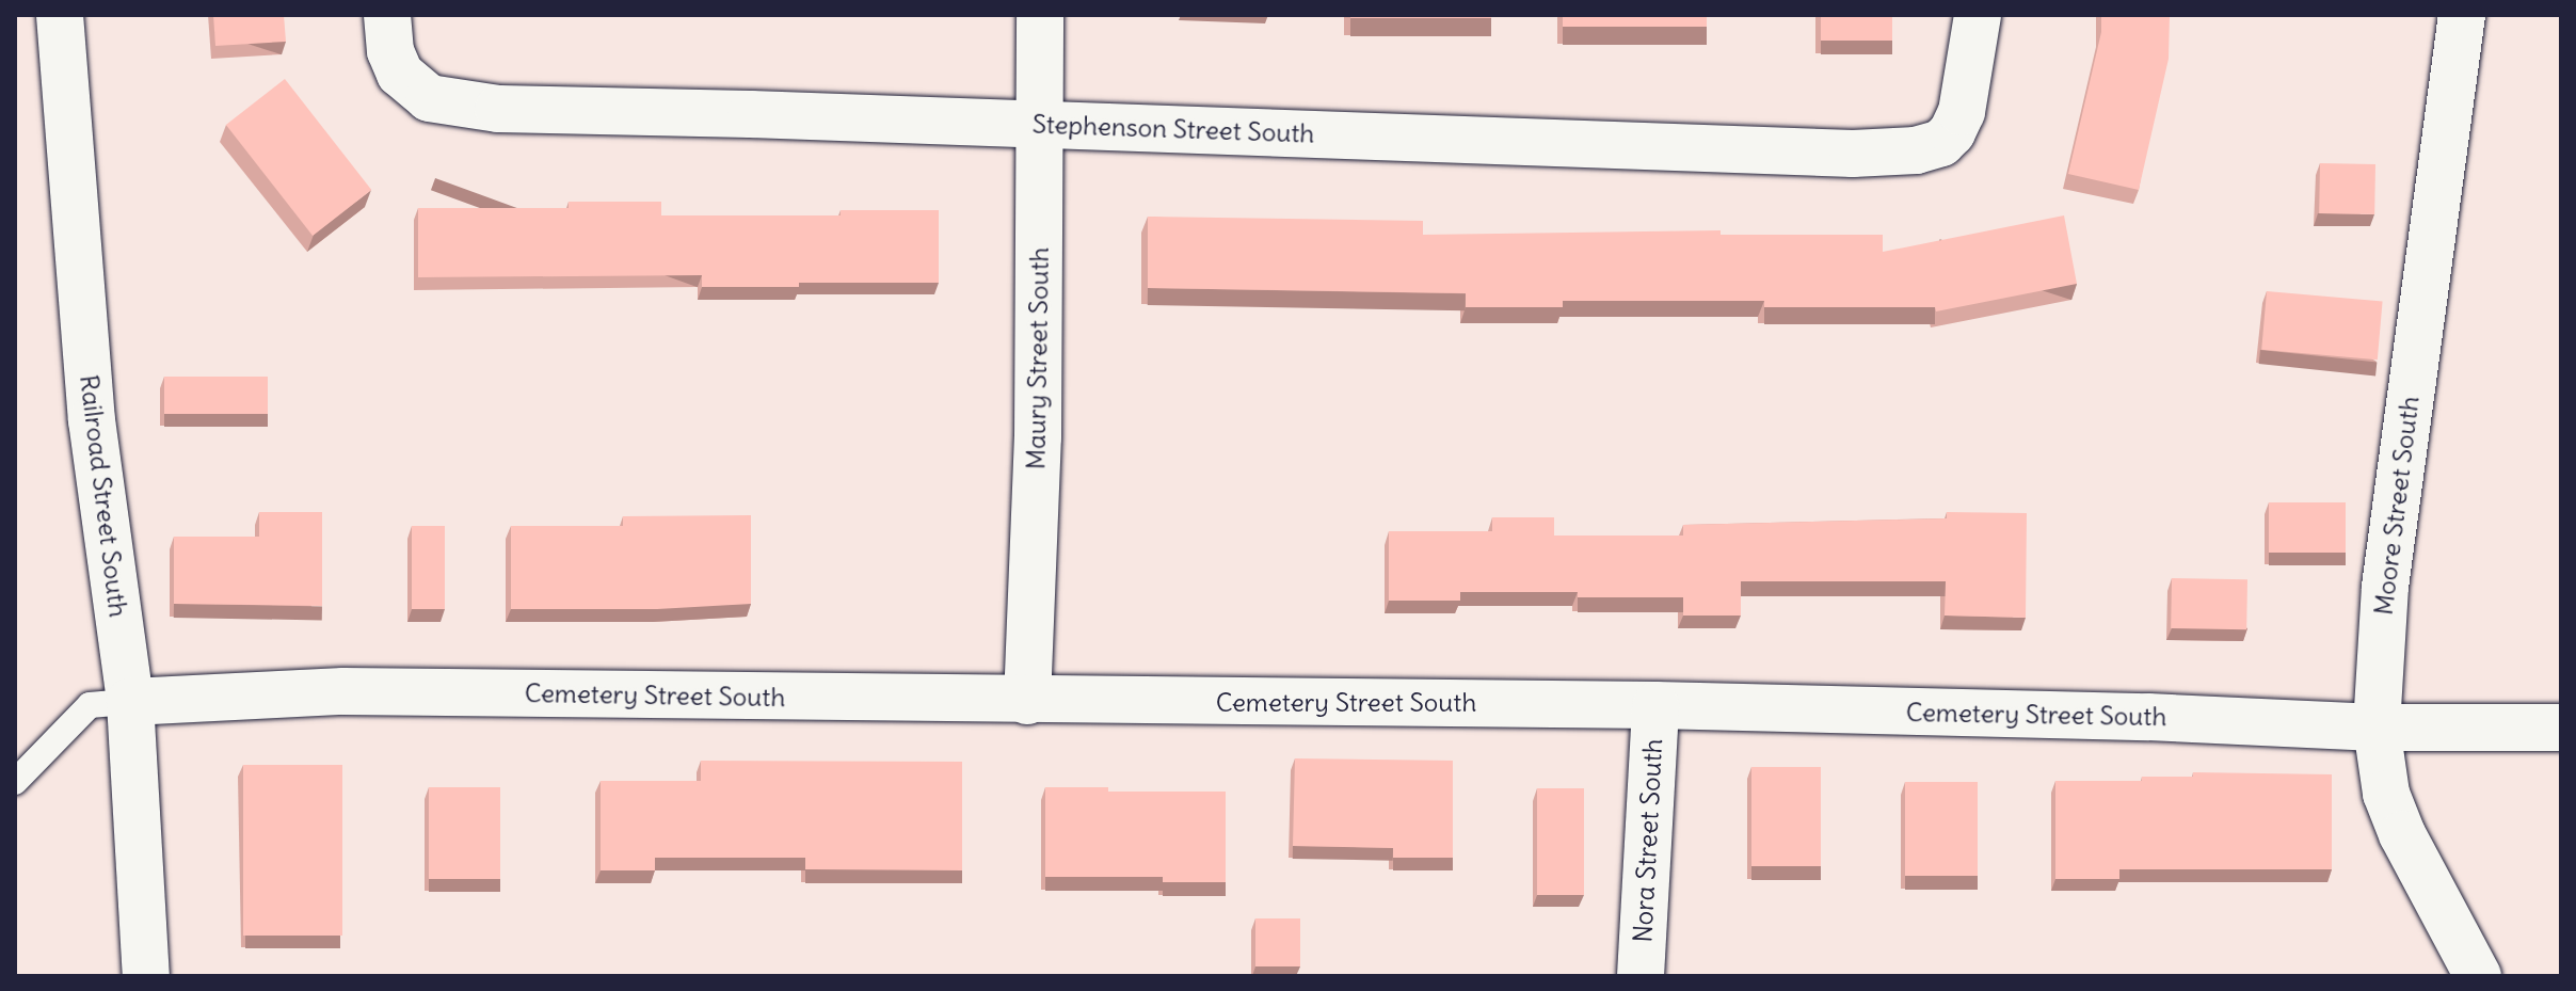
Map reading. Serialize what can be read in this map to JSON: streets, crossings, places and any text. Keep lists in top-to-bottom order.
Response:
{
  "streets": {
    "street": [
      "Stephenson Street South",
      "Maury Street South",
      "Railroad Street South",
      "Moore Street South",
      "Cemetery Street South",
      "Nora Street South"
    ]
  },
  "crossings": [
    ["Stephenson Street South", "Maury Street South"],
    ["Maury Street South", "Cemetery Street South"],
    ["Railroad Street South", "Cemetery Street South"],
    ["Moore Street South", "Cemetery Street South"],
    ["Cemetery Street South", "Nora Street South"]
  ]
}
